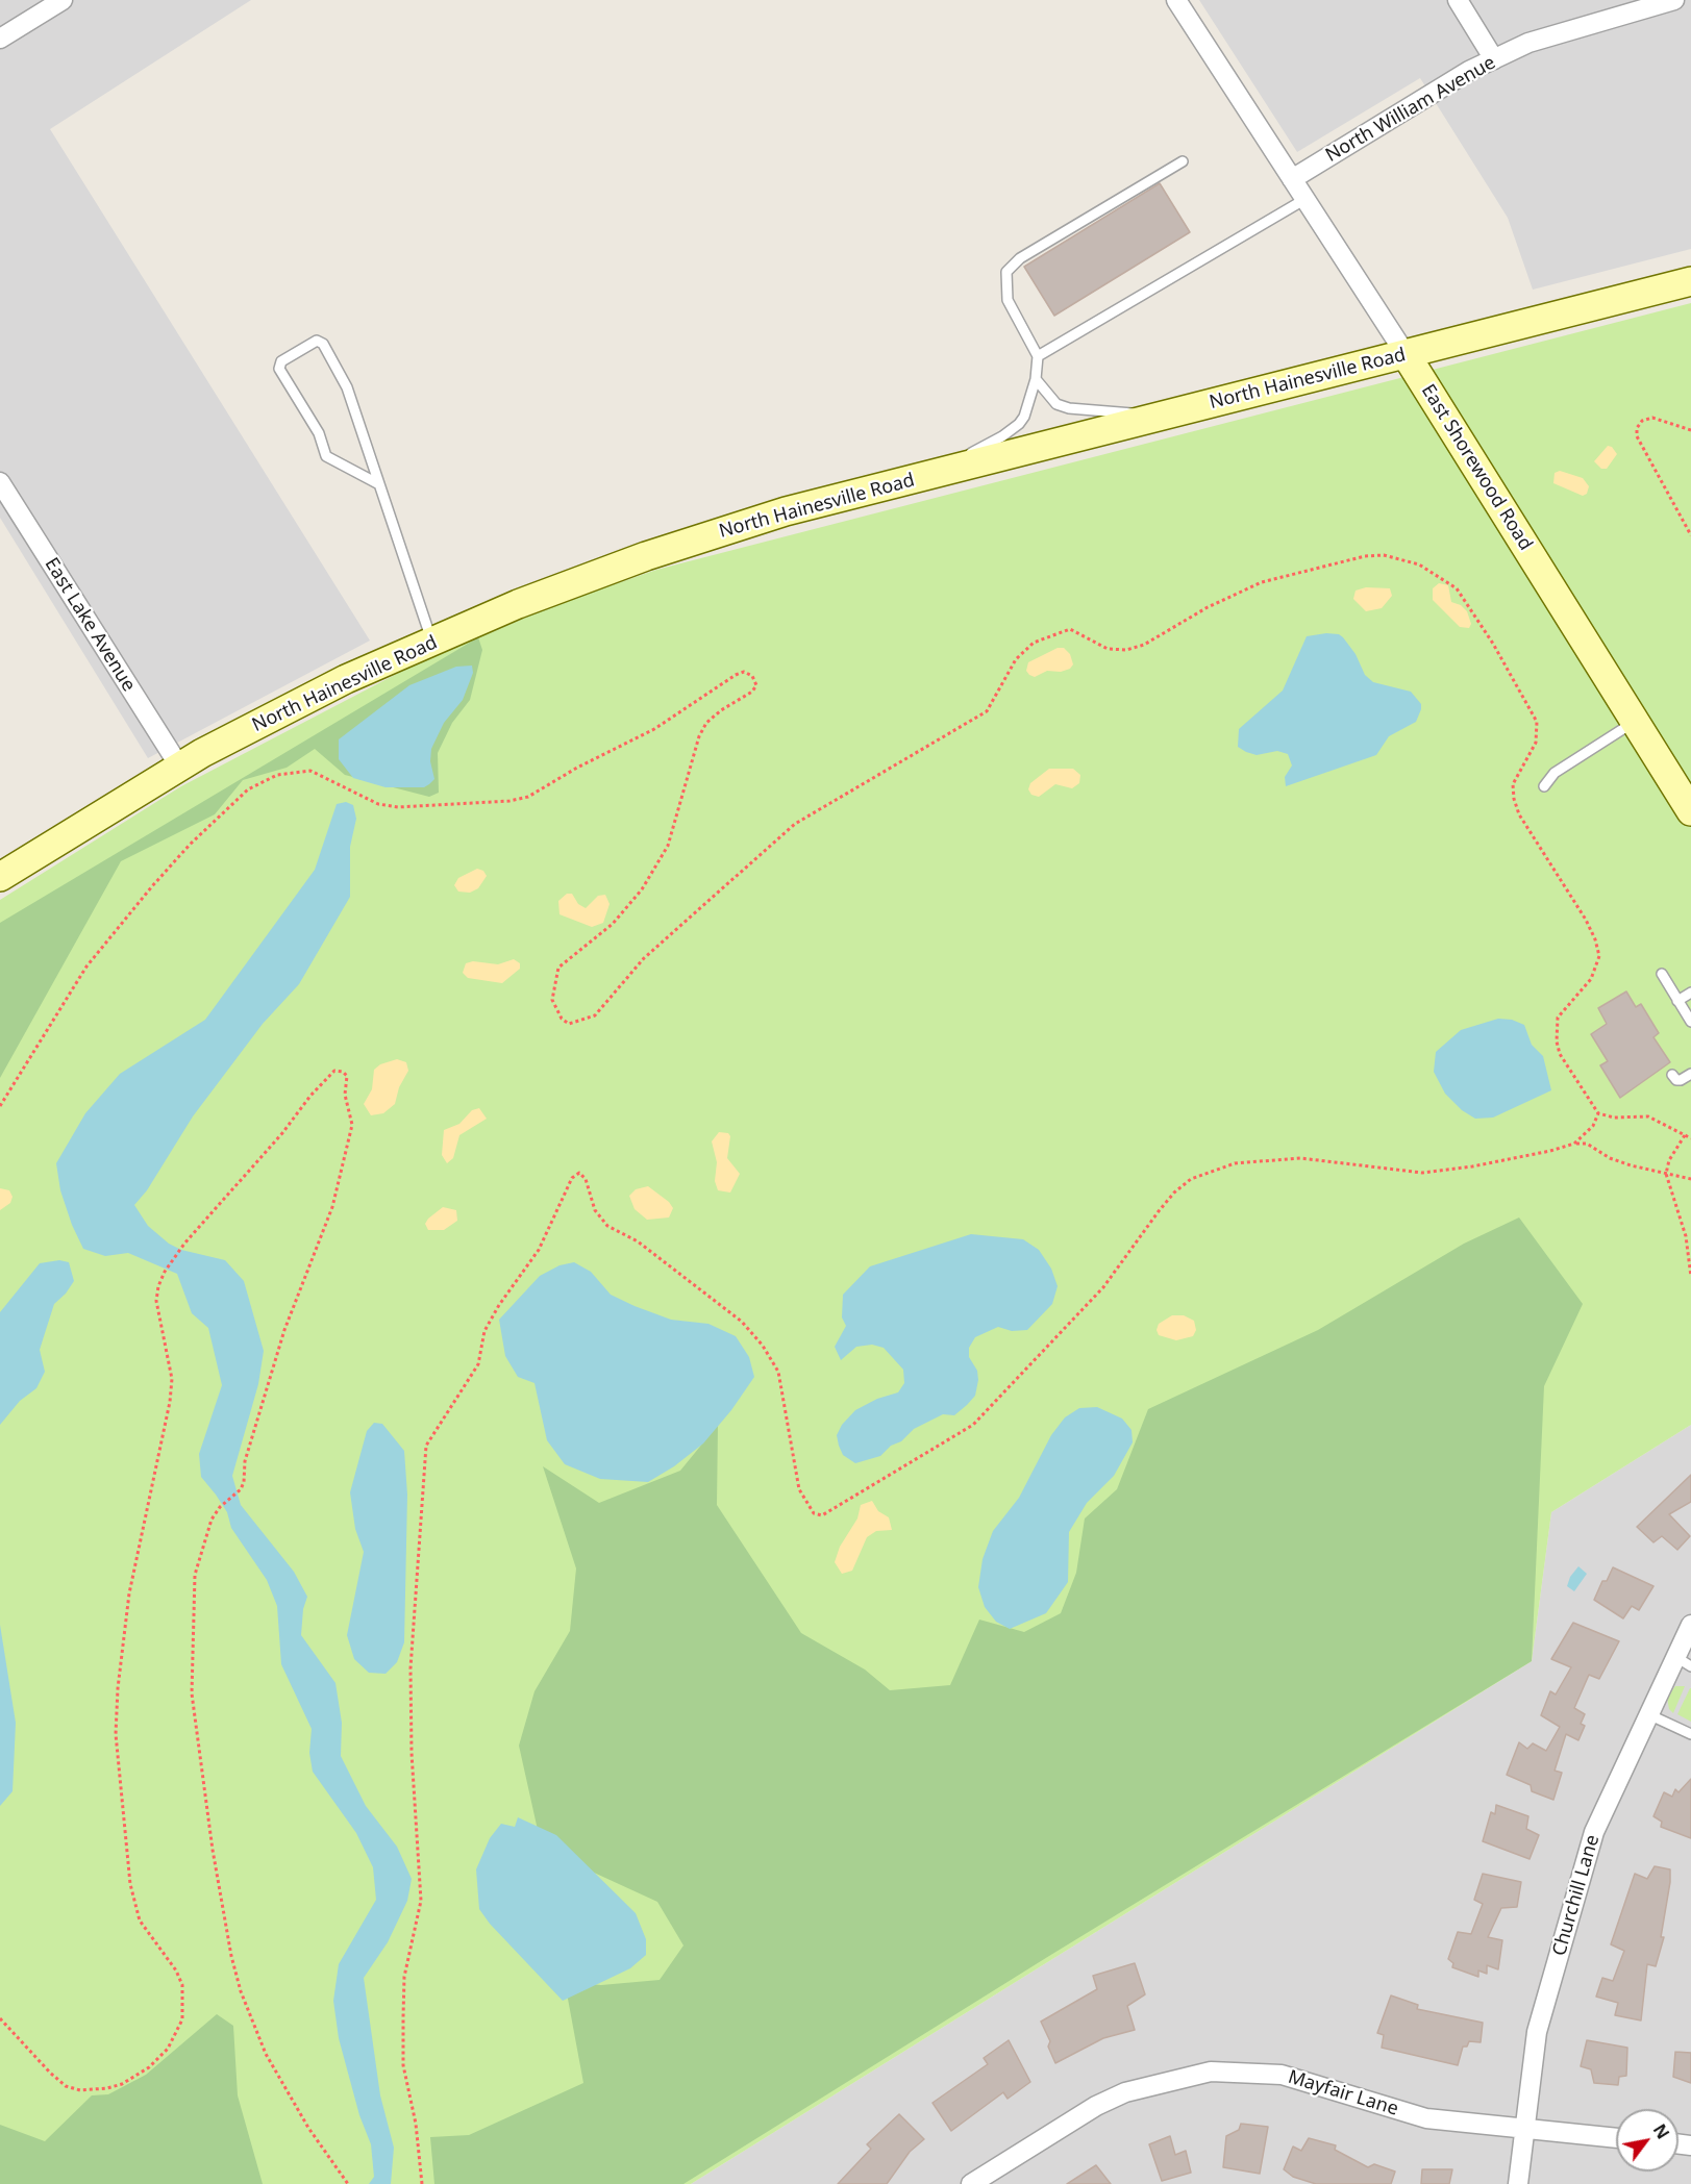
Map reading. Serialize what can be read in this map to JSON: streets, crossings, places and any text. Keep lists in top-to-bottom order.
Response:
{
  "streets": {
    "main road": ["North Hainesville Road", "East Shorewood Road"],
    "street": [
      "North William Avenue",
      "East Lake Avenue",
      "Churchill Lane",
      "Mayfair Lane"
    ]
  },
  "crossings": [
    ["North William Avenue", "East Shorewood Road"],
    ["North Hainesville Road", "East Shorewood Road"],
    ["North Hainesville Road", "East Lake Avenue"],
    ["Churchill Lane", "Mayfair Lane"]
  ],
  "north": "top right"
}
